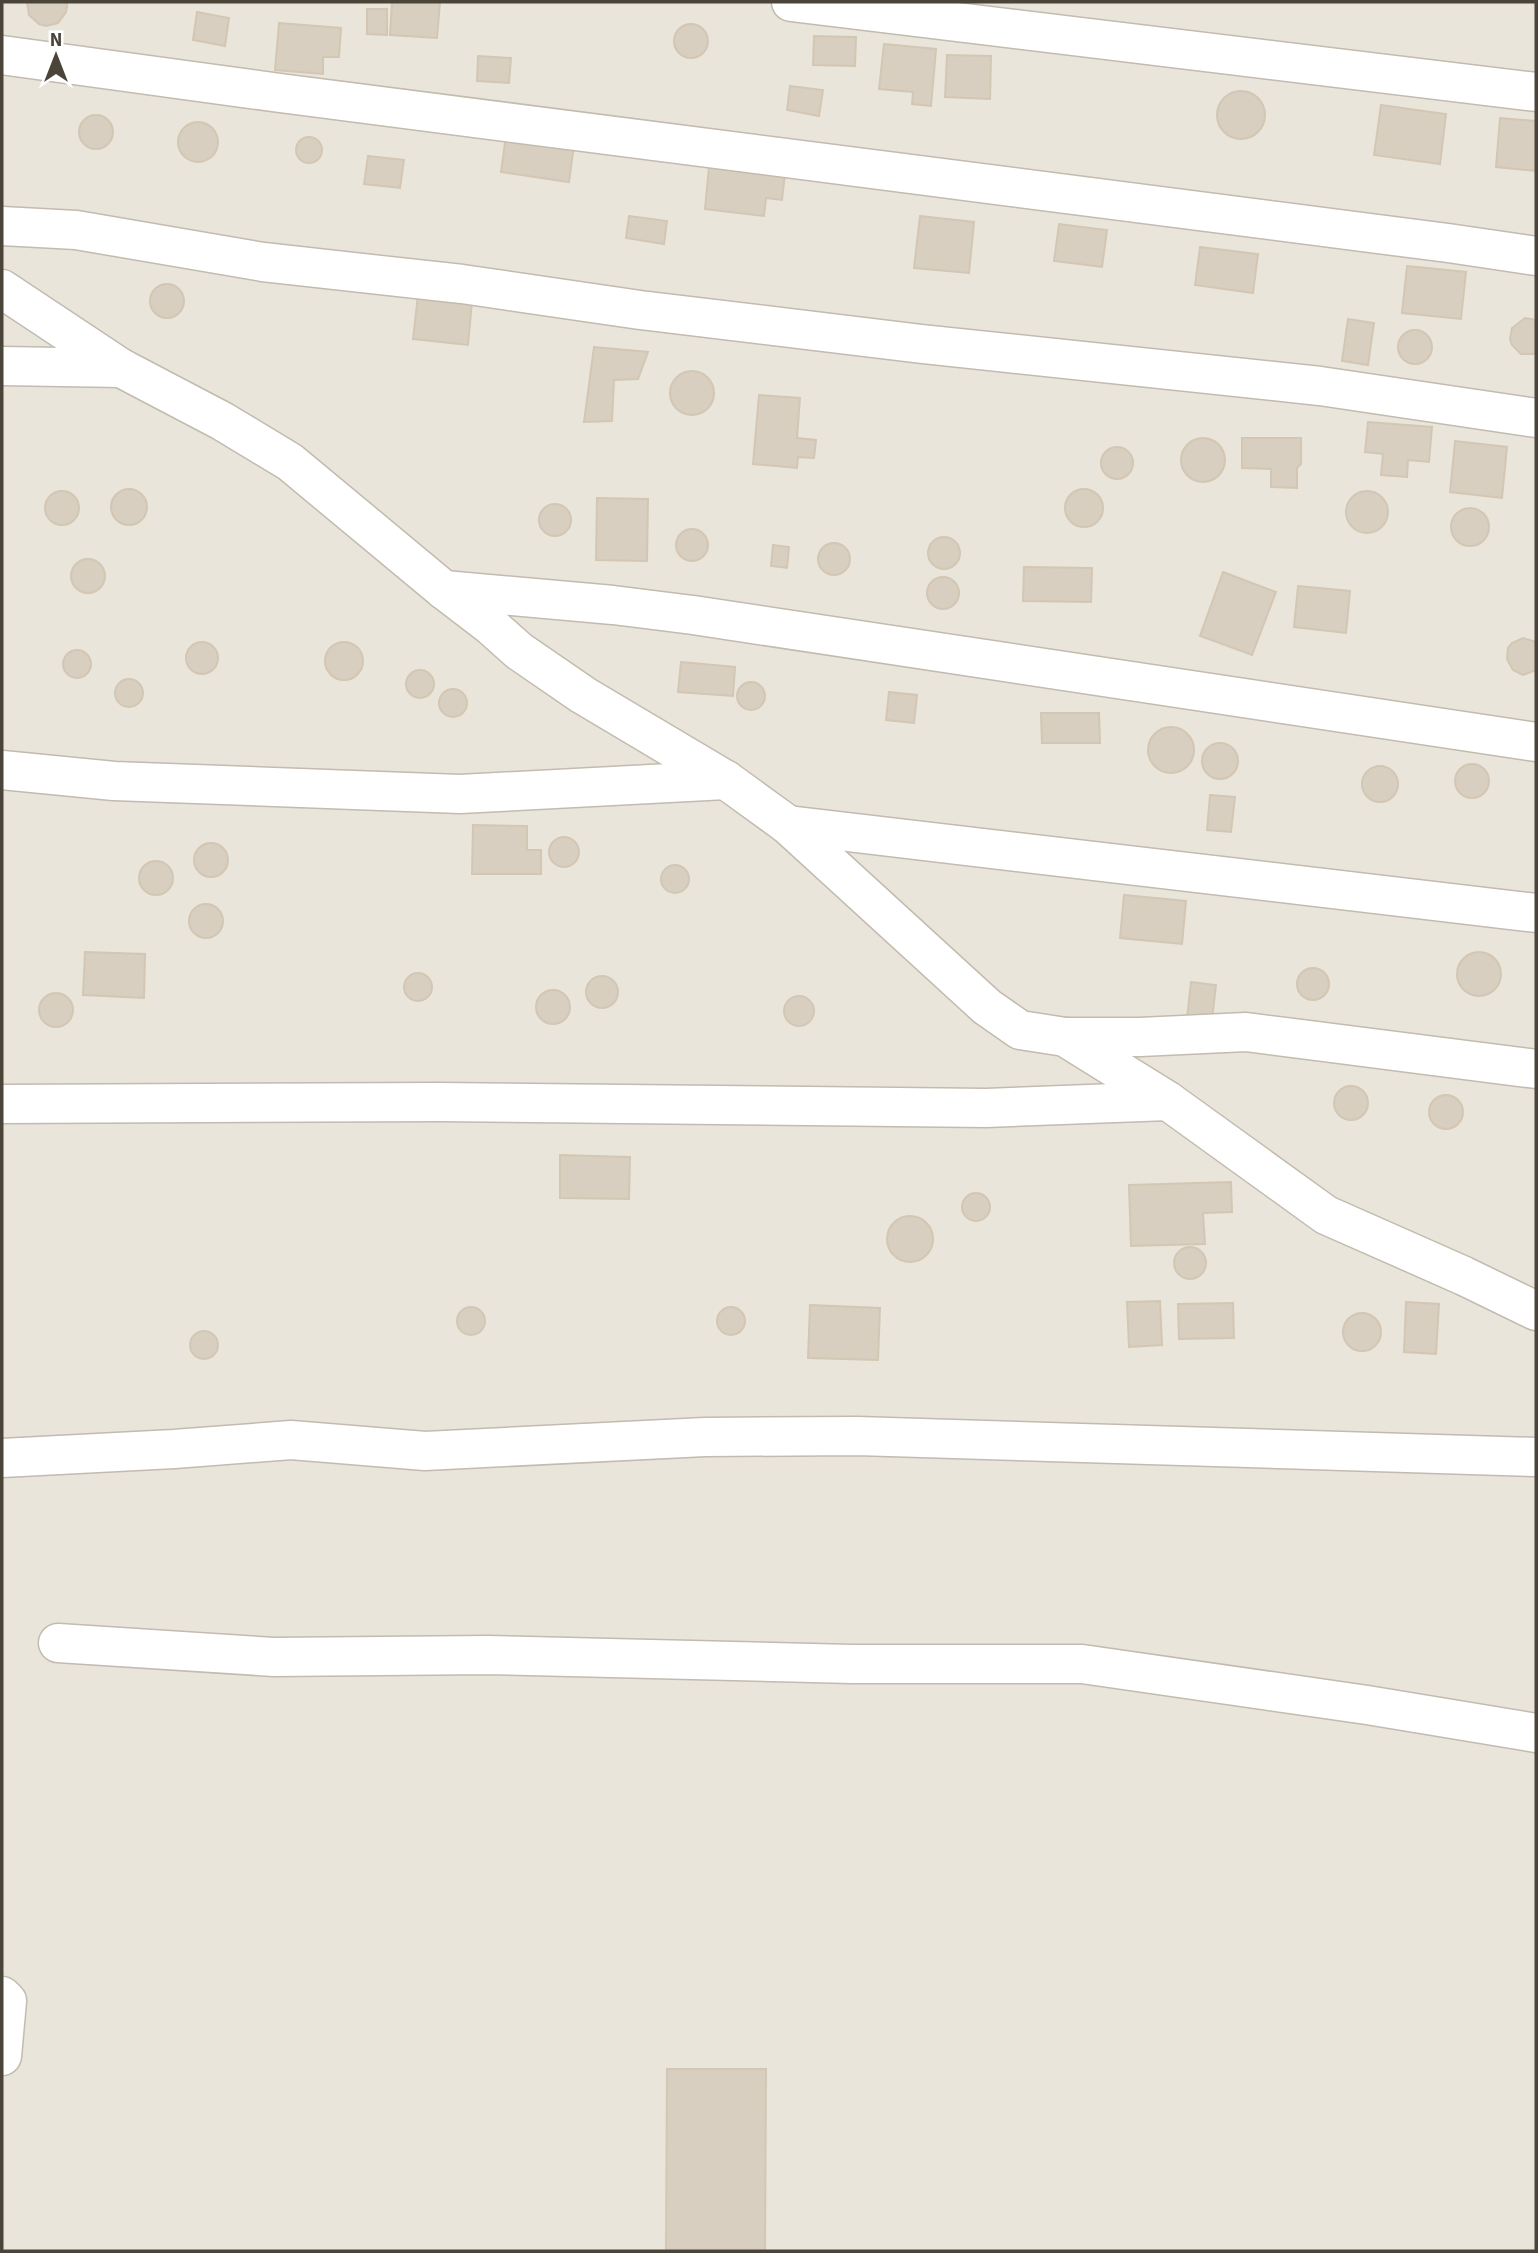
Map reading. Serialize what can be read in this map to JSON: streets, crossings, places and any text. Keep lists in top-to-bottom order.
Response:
{
  "north": "top"
}
